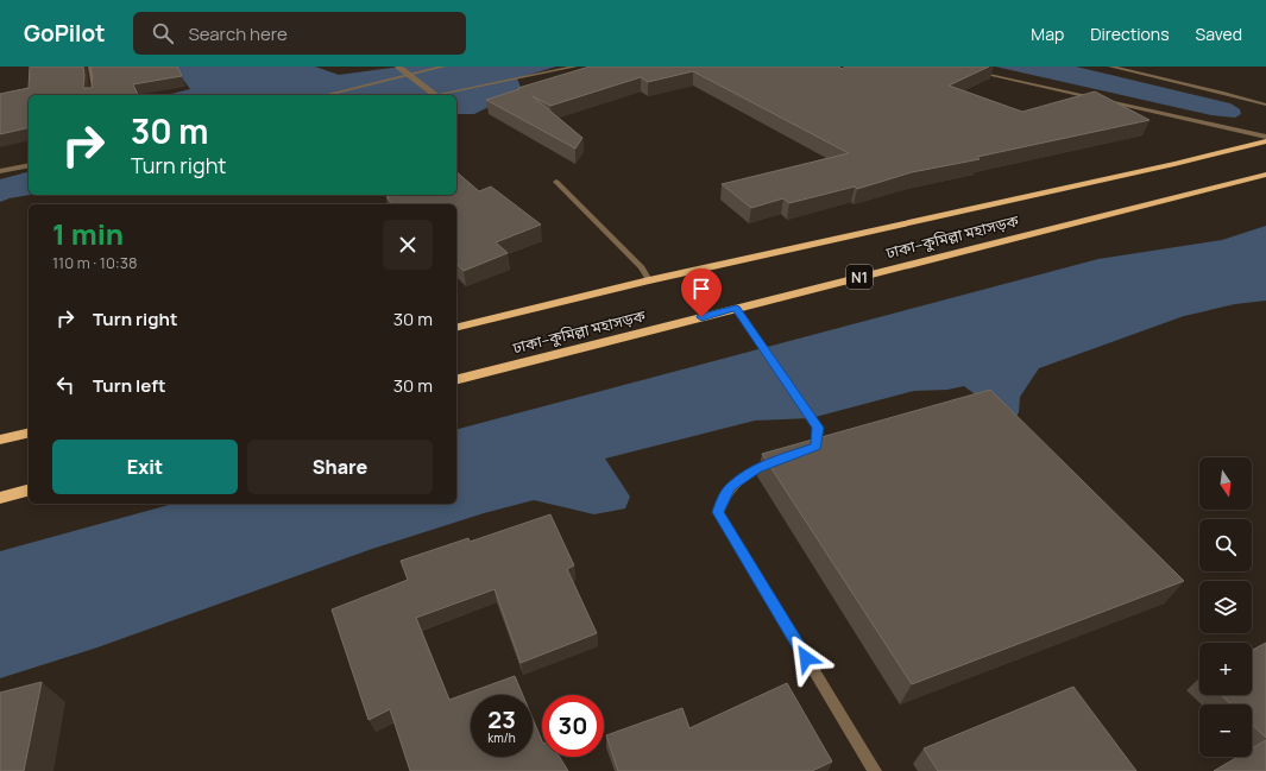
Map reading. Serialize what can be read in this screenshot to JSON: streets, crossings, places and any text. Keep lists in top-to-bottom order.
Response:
{
  "streets": {
    "highway": ["ঢাকা–কুমিল্লা মহাসড়ক", "N1"]
  },
  "north": "bottom",
  "page": {
    "header": "GoPilot",
    "search": "Search here",
    "nav": ["Map", "Directions", "Saved"],
    "turn": ["30 m", "Turn right"],
    "heading": ["1 min", "110 m · 10:38"],
    "list": [
      {
        "name": "Turn right",
        "value": "30 m"
      },
      {
        "name": "Turn left",
        "value": "30 m"
      }
    ],
    "buttons": ["Exit", "Share"],
    "map_buttons": ["+", "−"],
    "speed": "23 km/h",
    "limit": "30"
  }
}
